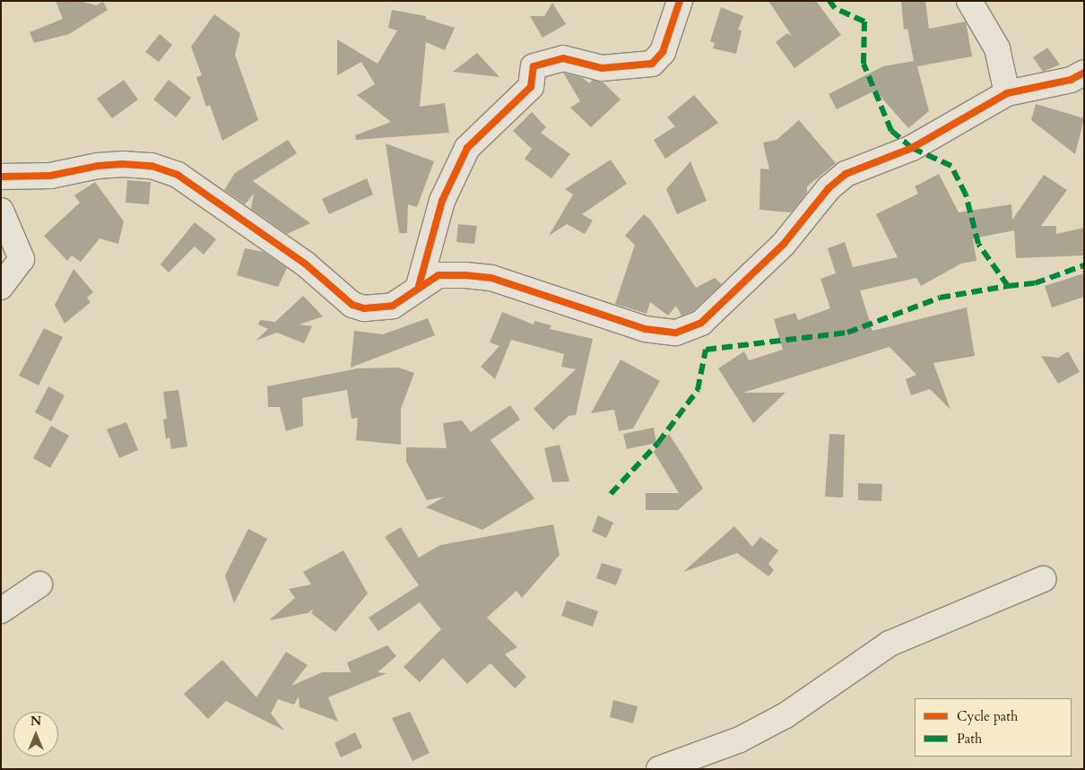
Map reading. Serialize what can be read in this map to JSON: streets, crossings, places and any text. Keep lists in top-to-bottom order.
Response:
{
  "legend": ["Cycle path", "Path"],
  "north": "top"
}
